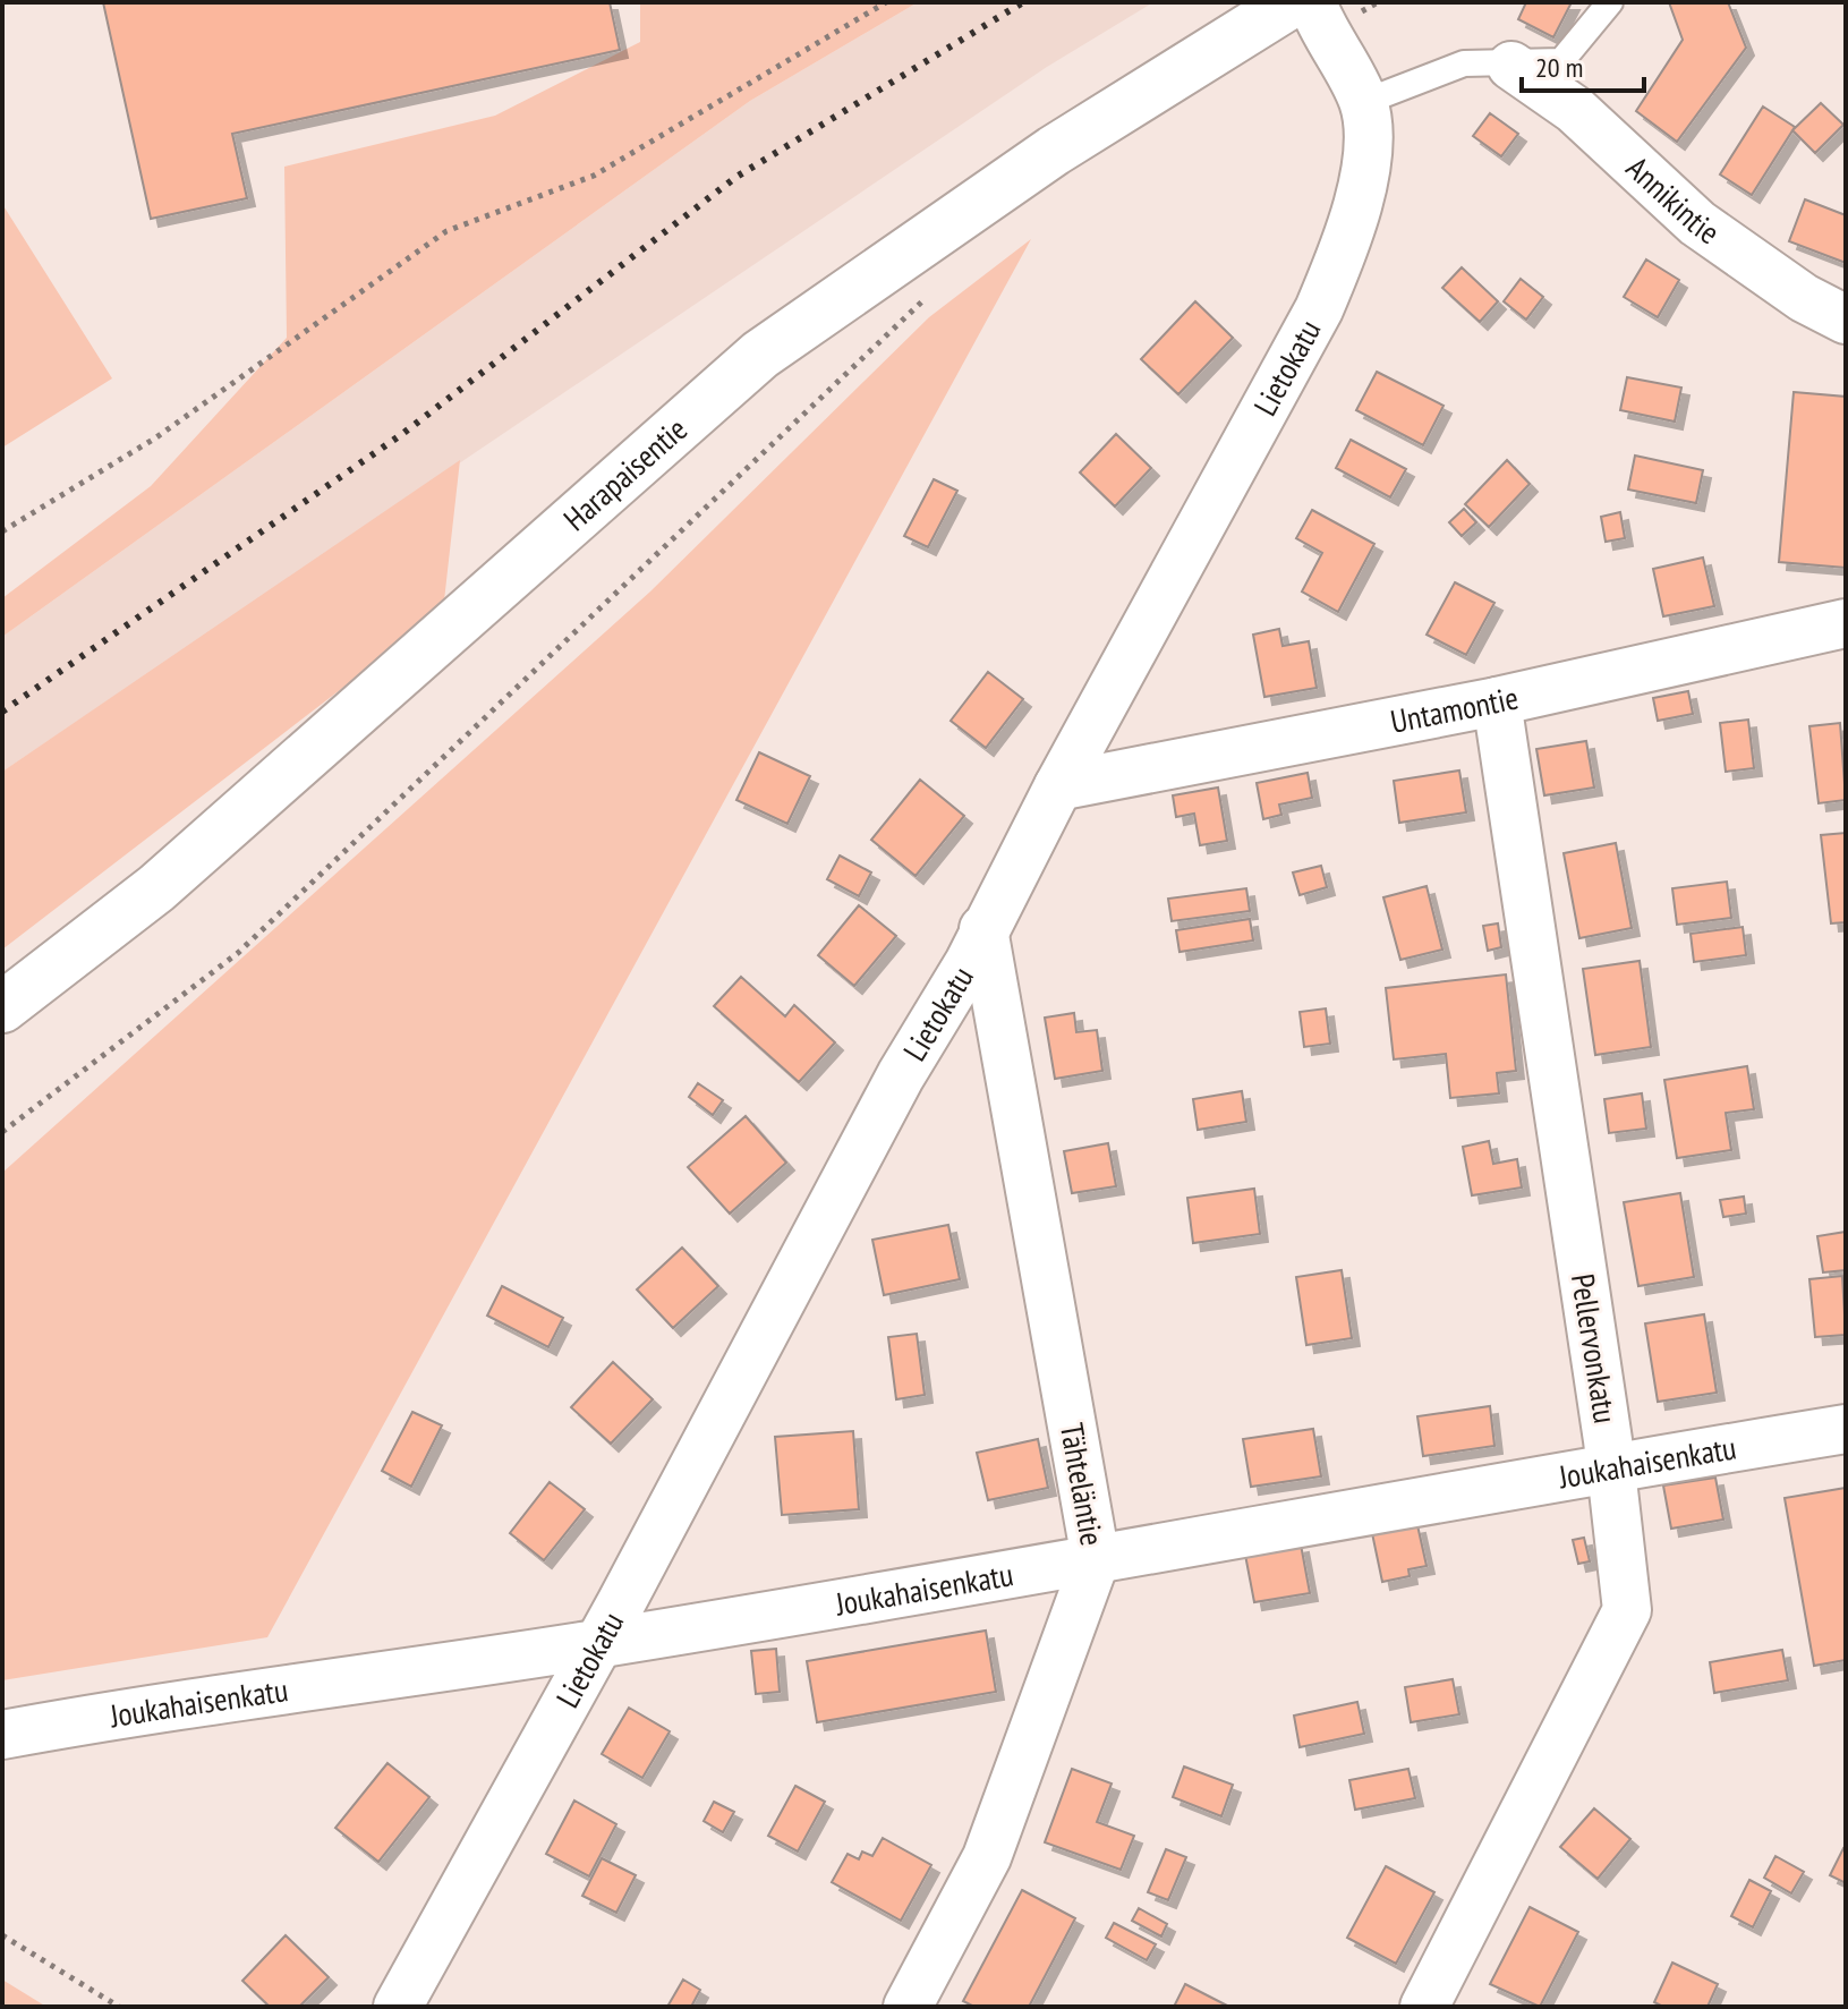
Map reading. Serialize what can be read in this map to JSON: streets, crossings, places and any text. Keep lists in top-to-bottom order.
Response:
{
  "streets": {
    "main road": ["Harapaisentie"],
    "street": [
      "Annikintie",
      "Lietokatu",
      "Untamontie",
      "Pellervonkatu",
      "Joukahaisenkatu",
      "Tähteläntie"
    ]
  },
  "crossings": [
    ["Lietokatu", "Harapaisentie"],
    ["Lietokatu", "Untamontie"],
    ["Lietokatu", "Joukahaisenkatu"],
    ["Lietokatu", "Tähteläntie"],
    ["Untamontie", "Pellervonkatu"],
    ["Pellervonkatu", "Joukahaisenkatu"],
    ["Joukahaisenkatu", "Tähteläntie"]
  ],
  "scale_bar": "20 m"
}
